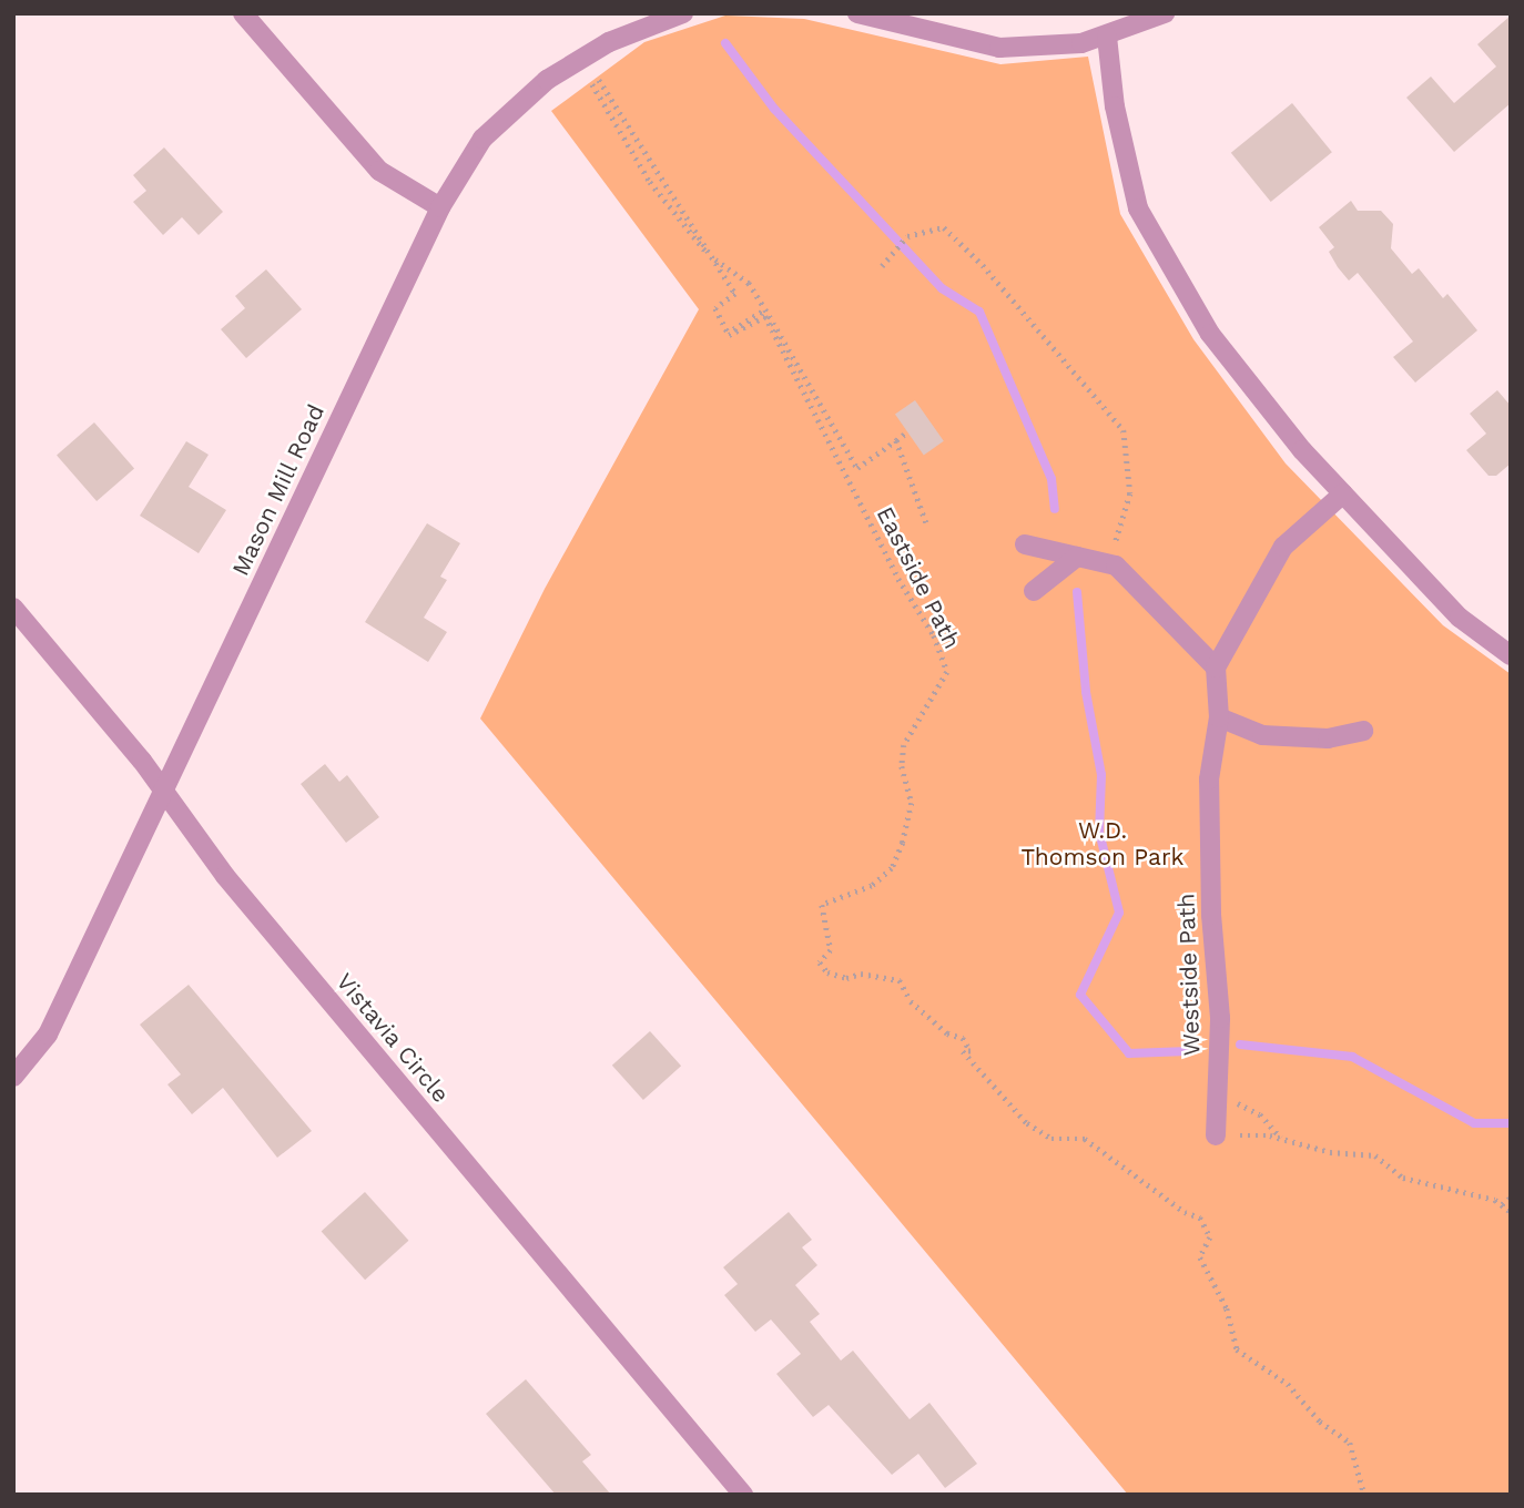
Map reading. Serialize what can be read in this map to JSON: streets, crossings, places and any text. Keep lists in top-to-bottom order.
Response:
{
  "streets": {
    "street": ["Mason Mill Road", "Westside Path", "Vistavia Circle"],
    "path": ["Eastside Path"]
  },
  "crossings": [
    ["Mason Mill Road", "Vistavia Circle"]
  ],
  "parks": ["W.D. Thomson Park"]
}
